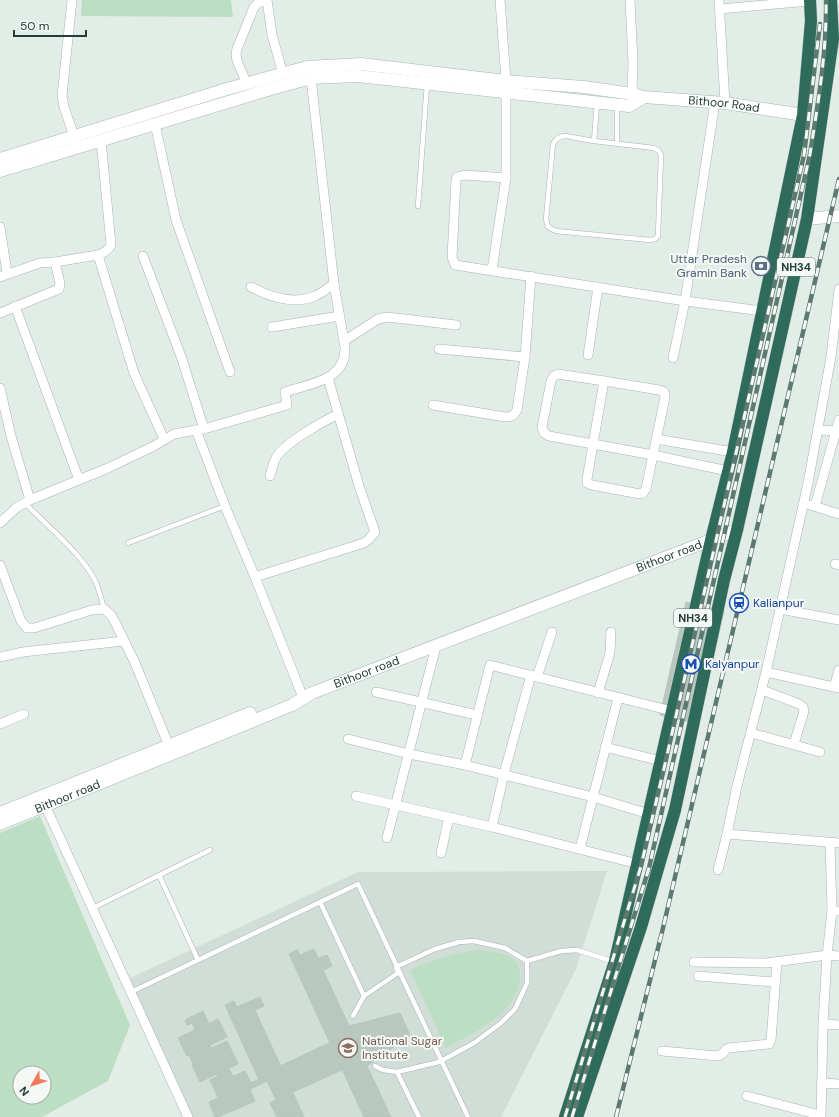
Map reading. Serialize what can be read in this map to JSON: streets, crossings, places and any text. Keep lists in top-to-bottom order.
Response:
{
  "streets": {
    "highway": ["NH34"],
    "street": ["Bithoor Road", "Bithoor road"]
  },
  "crossings": [
    ["Bithoor Road", "NH34"],
    ["NH34", "Bithoor road"]
  ],
  "places": {
    "bank": ["Uttar Pradesh Gramin Bank"],
    "station": ["Kalianpur"],
    "metro station": ["Kalyanpur"],
    "school or university": ["National Sugar Institute"]
  },
  "scale_bar": "50 m",
  "north": "bottom left"
}
